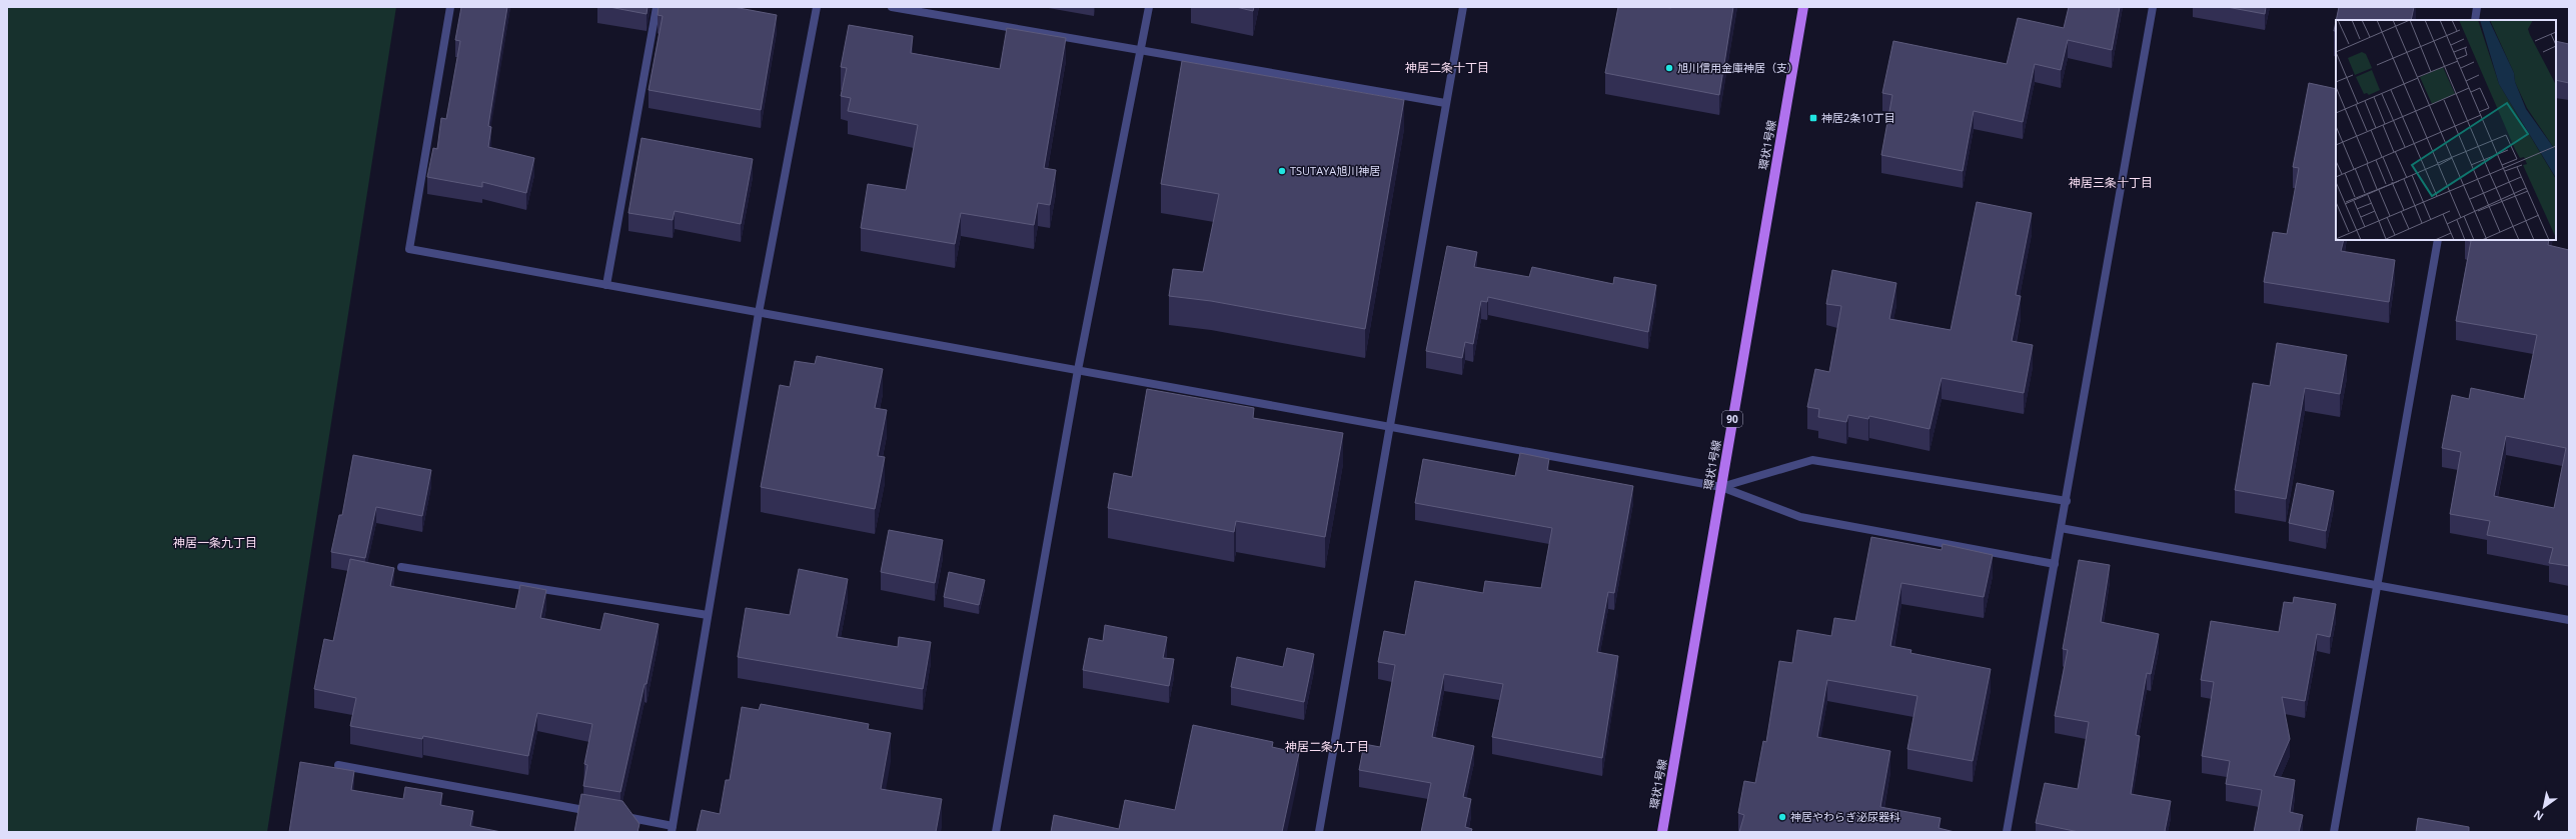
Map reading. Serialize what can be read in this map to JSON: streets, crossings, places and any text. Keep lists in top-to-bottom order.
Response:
{
  "streets": {
    "main road": ["環状1号線", "90"]
  },
  "districts": [
    "神居二条十丁目",
    "神居三条十丁目",
    "神居一条九丁目",
    "神居二条九丁目"
  ],
  "places": {
    "other": ["旭川信用金庫神居（支）", "TSUTAYA旭川神居", "神居やわらぎ泌尿器科"],
    "transit": ["神居2条10丁目"]
  },
  "north": "bottom left"
}
